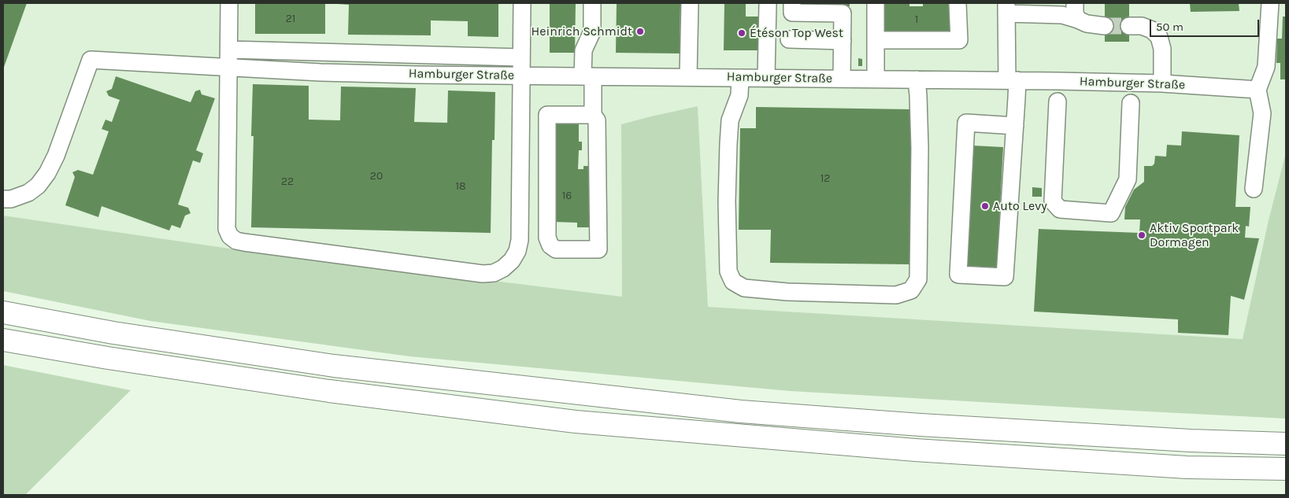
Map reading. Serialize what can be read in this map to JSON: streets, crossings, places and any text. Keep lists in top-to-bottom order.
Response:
{
  "streets": {
    "street": ["Hamburger Straße"]
  },
  "places": [
    "Heinrich Schmidt",
    "Étéson Top West",
    "Auto Levy",
    "Aktiv Sportpark Dormagen"
  ],
  "house_numbers": [
    "21",
    "1",
    "20",
    "12",
    "22",
    "18",
    "16"
  ],
  "scale_bar": "50 m"
}
